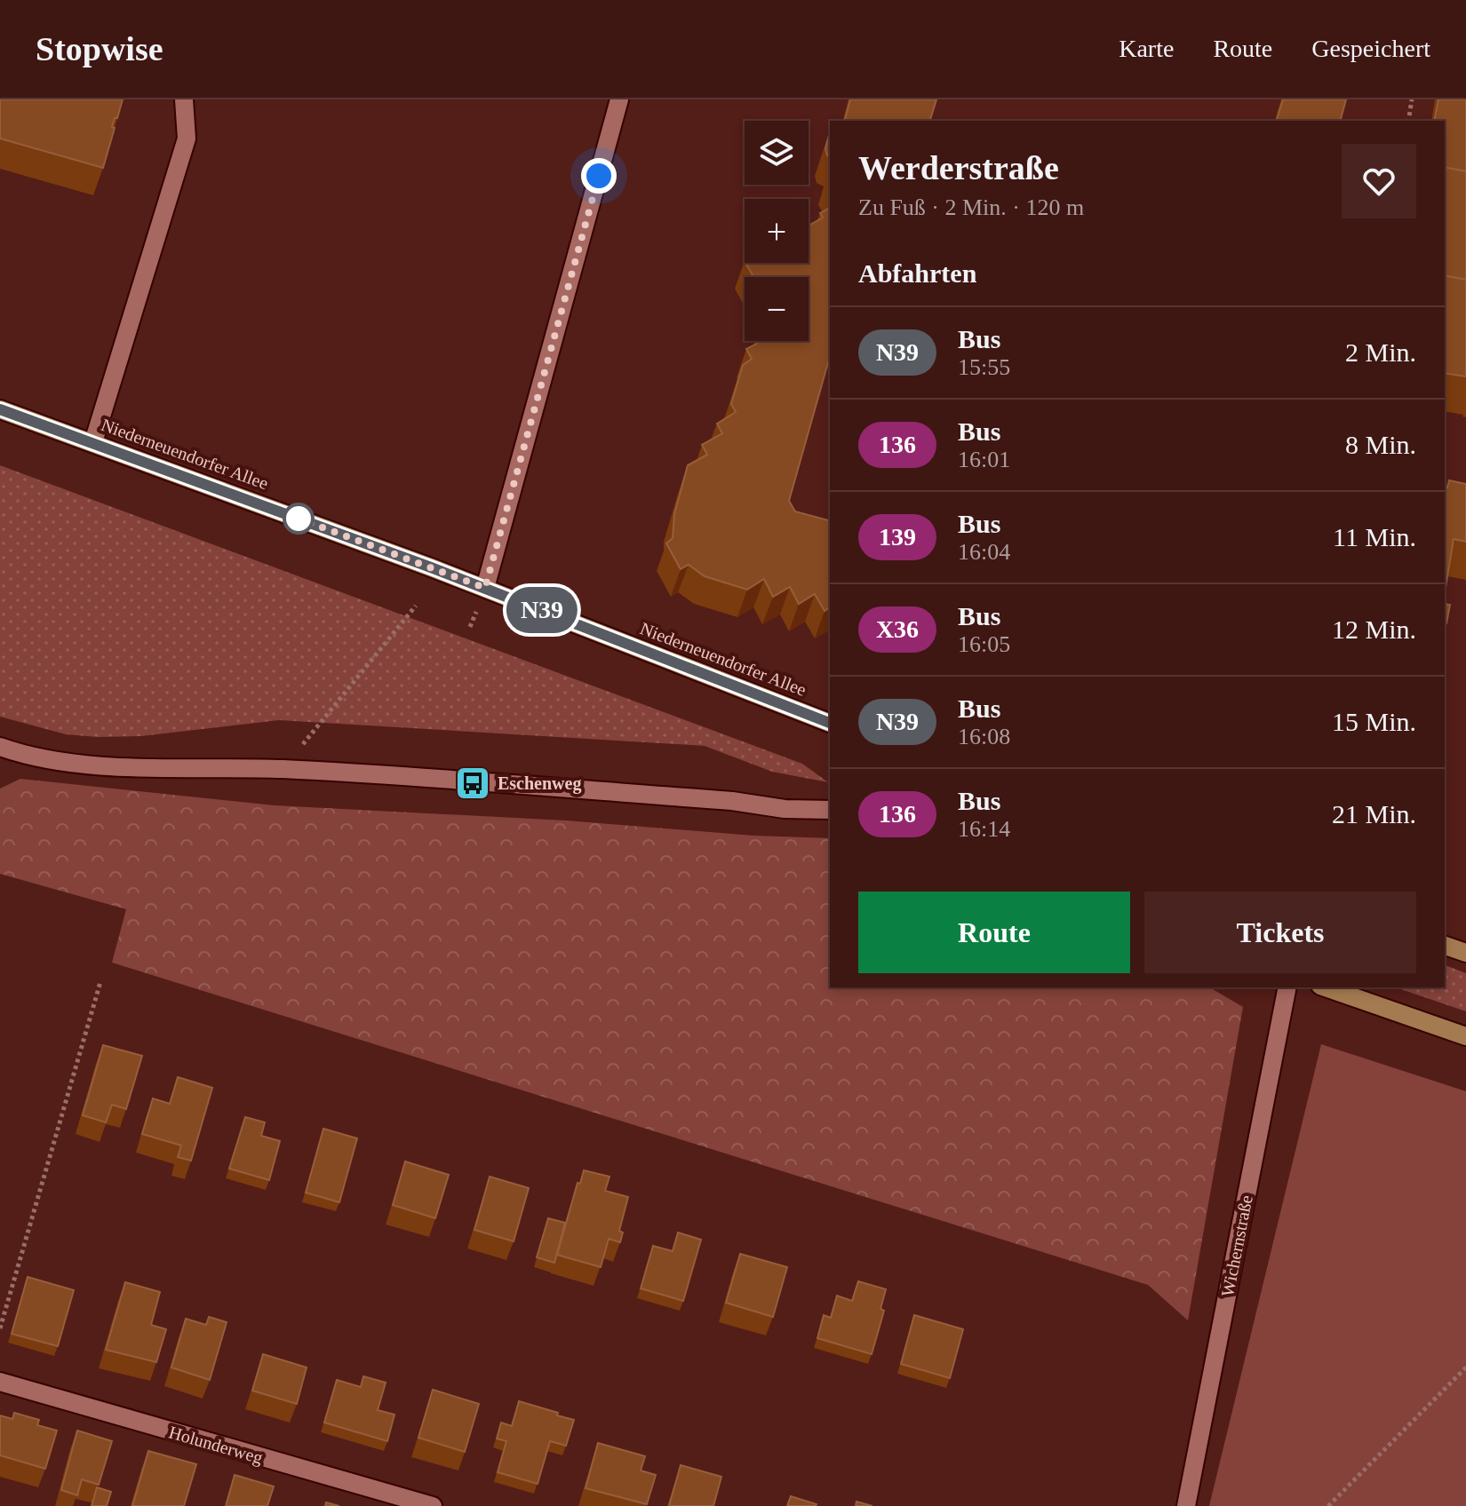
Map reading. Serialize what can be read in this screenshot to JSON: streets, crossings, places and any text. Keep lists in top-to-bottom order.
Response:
{
  "streets": {
    "main road": ["Niederneuendorfer Allee"],
    "street": ["Wichernstraße", "Holunderweg"]
  },
  "places": {
    "bus stop": ["Eschenweg"]
  },
  "lines": ["bus line N39"],
  "page": {
    "header": "Stopwise",
    "nav": ["Karte", "Route", "Gespeichert"],
    "on_map": "N39",
    "map_buttons": ["+", "−"],
    "heading": [
      ["Werderstraße", "Zu Fuß · 2 Min. · 120 m"],
      "Abfahrten"
    ],
    "list": [
      {
        "mark": "N39",
        "name": "Bus",
        "note": "15:55",
        "value": "2 Min."
      },
      {
        "mark": "136",
        "name": "Bus",
        "note": "16:01",
        "value": "8 Min."
      },
      {
        "mark": "139",
        "name": "Bus",
        "note": "16:04",
        "value": "11 Min."
      },
      {
        "mark": "X36",
        "name": "Bus",
        "note": "16:05",
        "value": "12 Min."
      },
      {
        "mark": "N39",
        "name": "Bus",
        "note": "16:08",
        "value": "15 Min."
      },
      {
        "mark": "136",
        "name": "Bus",
        "note": "16:14",
        "value": "21 Min."
      }
    ],
    "buttons": ["Route", "Tickets"]
  }
}
